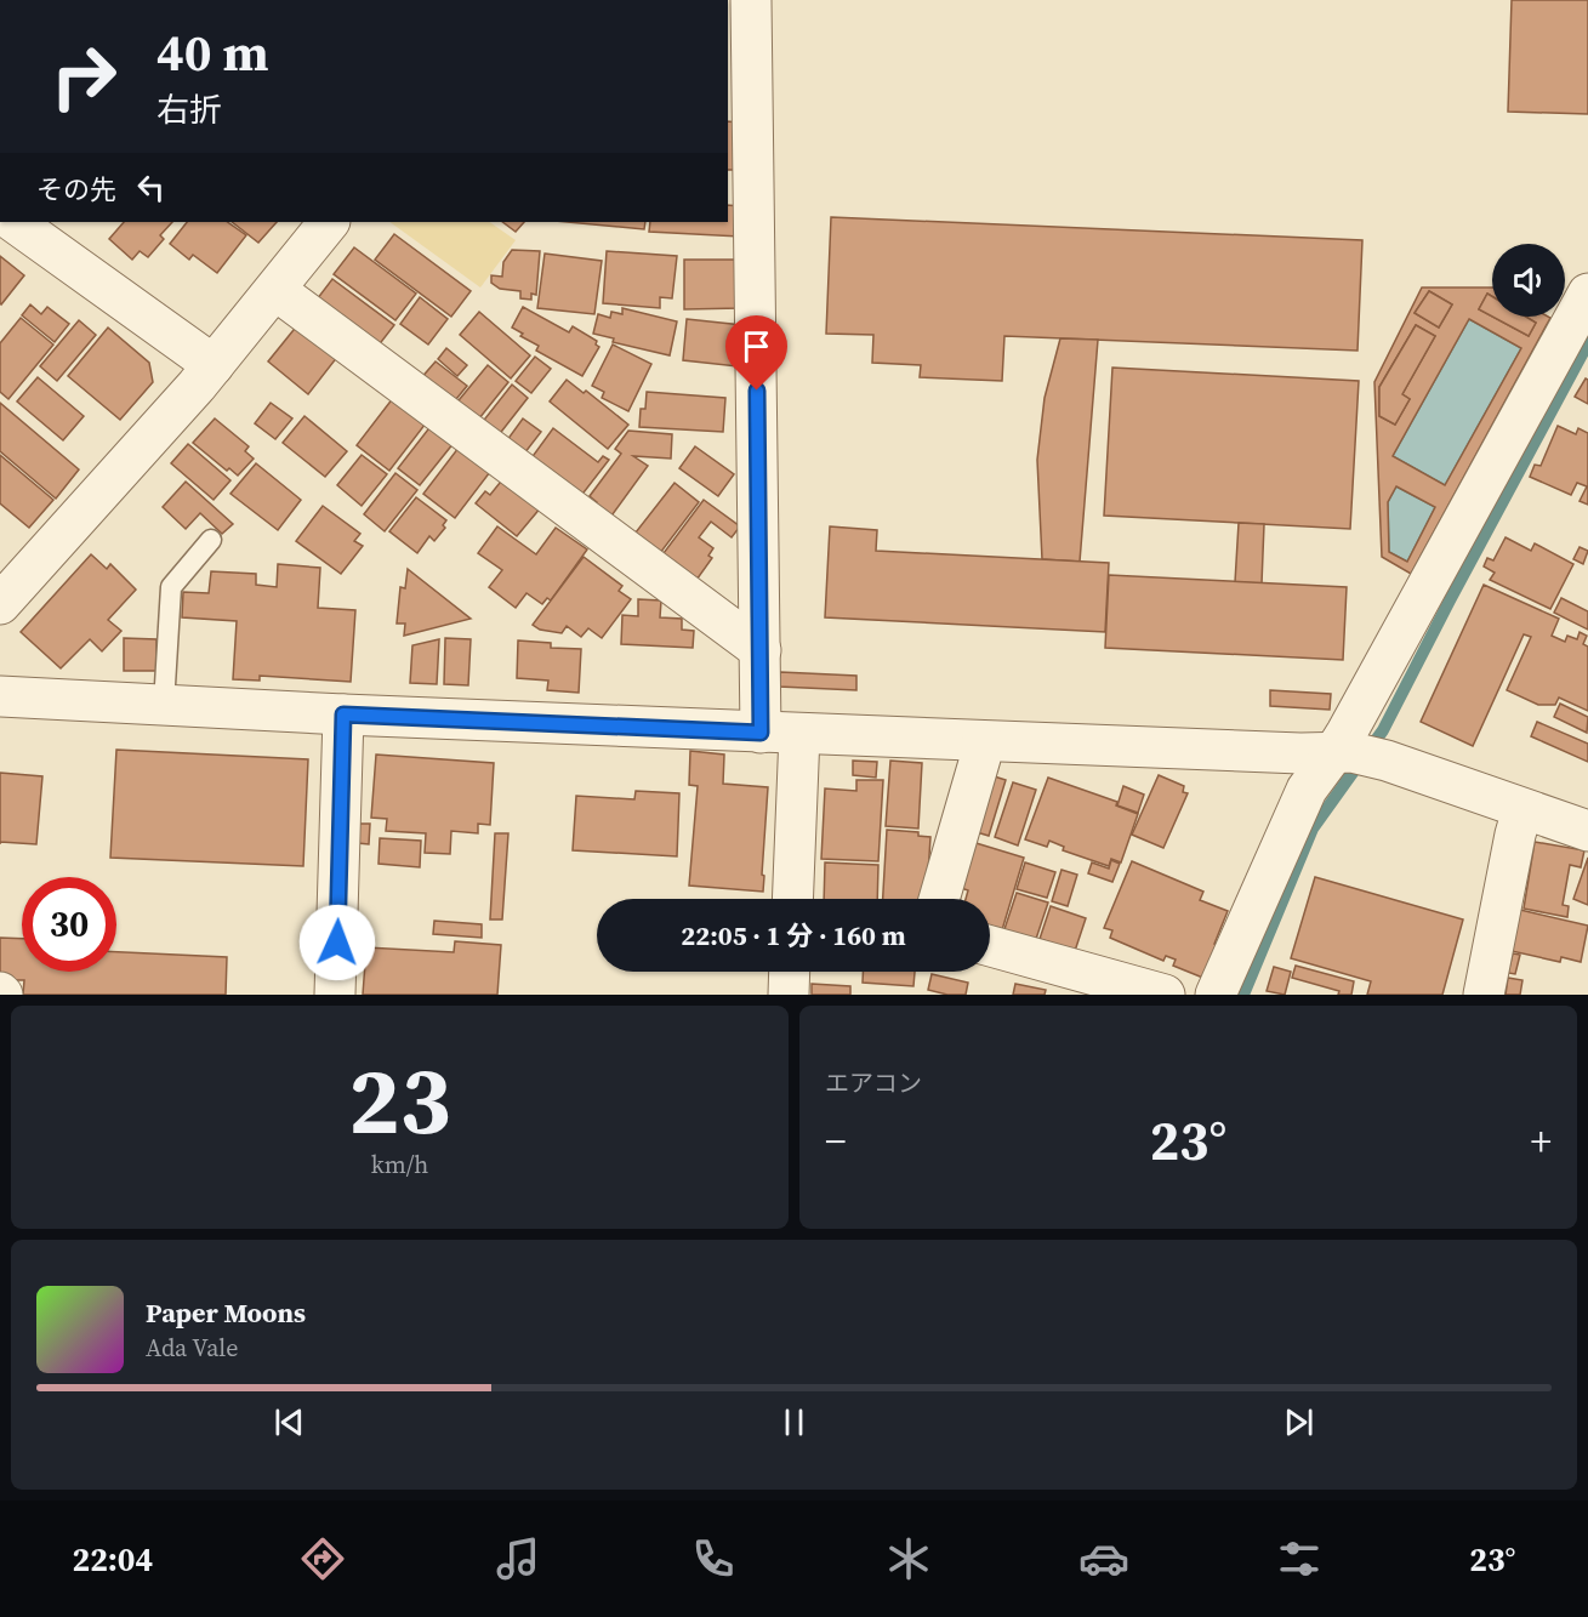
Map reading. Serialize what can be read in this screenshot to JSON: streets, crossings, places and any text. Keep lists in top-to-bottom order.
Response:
{
  "page": {
    "turn": ["40 m", "右折"],
    "then": "その先",
    "limit": "30",
    "trip": "22:05 · 1 分 · 160 m",
    "tile": [
      ["23", "km/h"],
      "エアコン"
    ],
    "heat": ["−", "23°", "+"],
    "song": ["Paper Moons", "Ada Vale"],
    "tabs": ["22:04", "23°"]
  }
}
